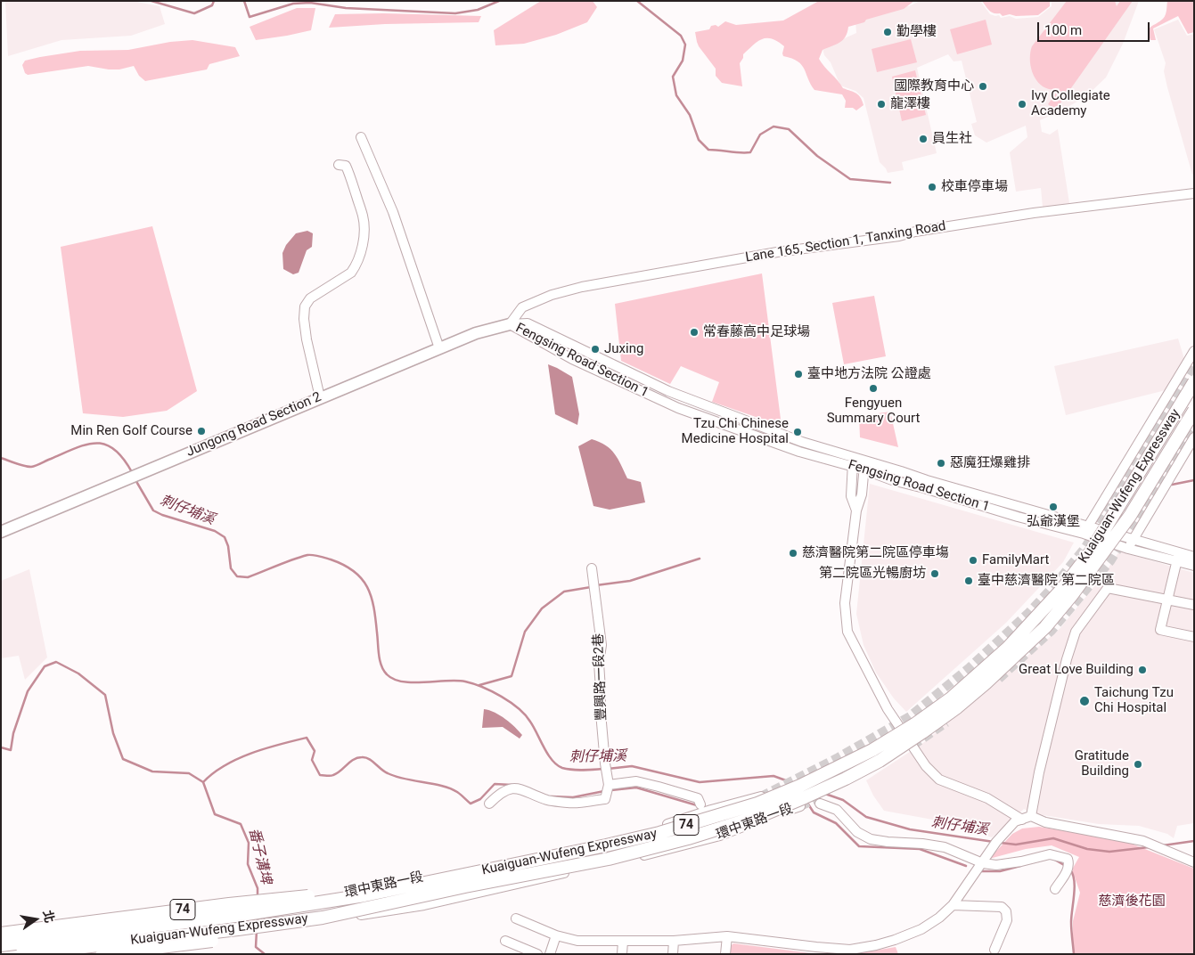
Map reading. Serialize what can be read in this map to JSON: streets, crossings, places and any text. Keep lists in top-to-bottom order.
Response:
{
  "streets": {
    "highway": ["Kuaiguan-Wufeng Expressway", "74"],
    "main road": ["Jungong Road Section 2"],
    "street": [
      "Lane 165, Section 1, Tanxing Road",
      "Fengsing Road Section 1",
      "豐興路一段2巷",
      "環中東路一段"
    ]
  },
  "crossings": [
    ["Lane 165, Section 1, Tanxing Road", "Fengsing Road Section 1"],
    ["Lane 165, Section 1, Tanxing Road", "Jungong Road Section 2"],
    ["Fengsing Road Section 1", "Jungong Road Section 2"],
    ["Kuaiguan-Wufeng Expressway", "74"]
  ],
  "water": ["刺仔埔溪", "番子溝埤"],
  "parks": ["慈濟後花園"],
  "places": [
    "勤學樓",
    "國際教育中心",
    "龍澤樓",
    "Ivy Collegiate Academy",
    "員生社",
    "校車停車場",
    "常春藤高中足球場",
    "Juxing",
    "臺中地方法院 公證處",
    "Fengyuen Summary Court",
    "Min Ren Golf Course",
    "Tzu Chi Chinese Medicine Hospital",
    "惡魔狂爆雞排",
    "弘爺漢堡",
    "慈濟醫院第二院區停車塲",
    "FamilyMart",
    "第二院區光暢廚坊",
    "臺中慈濟醫院 第二院區",
    "Great Love Building",
    "Taichung Tzu Chi Hospital",
    "Gratitude Building"
  ],
  "scale_bar": "100 m",
  "north": "right"
}
